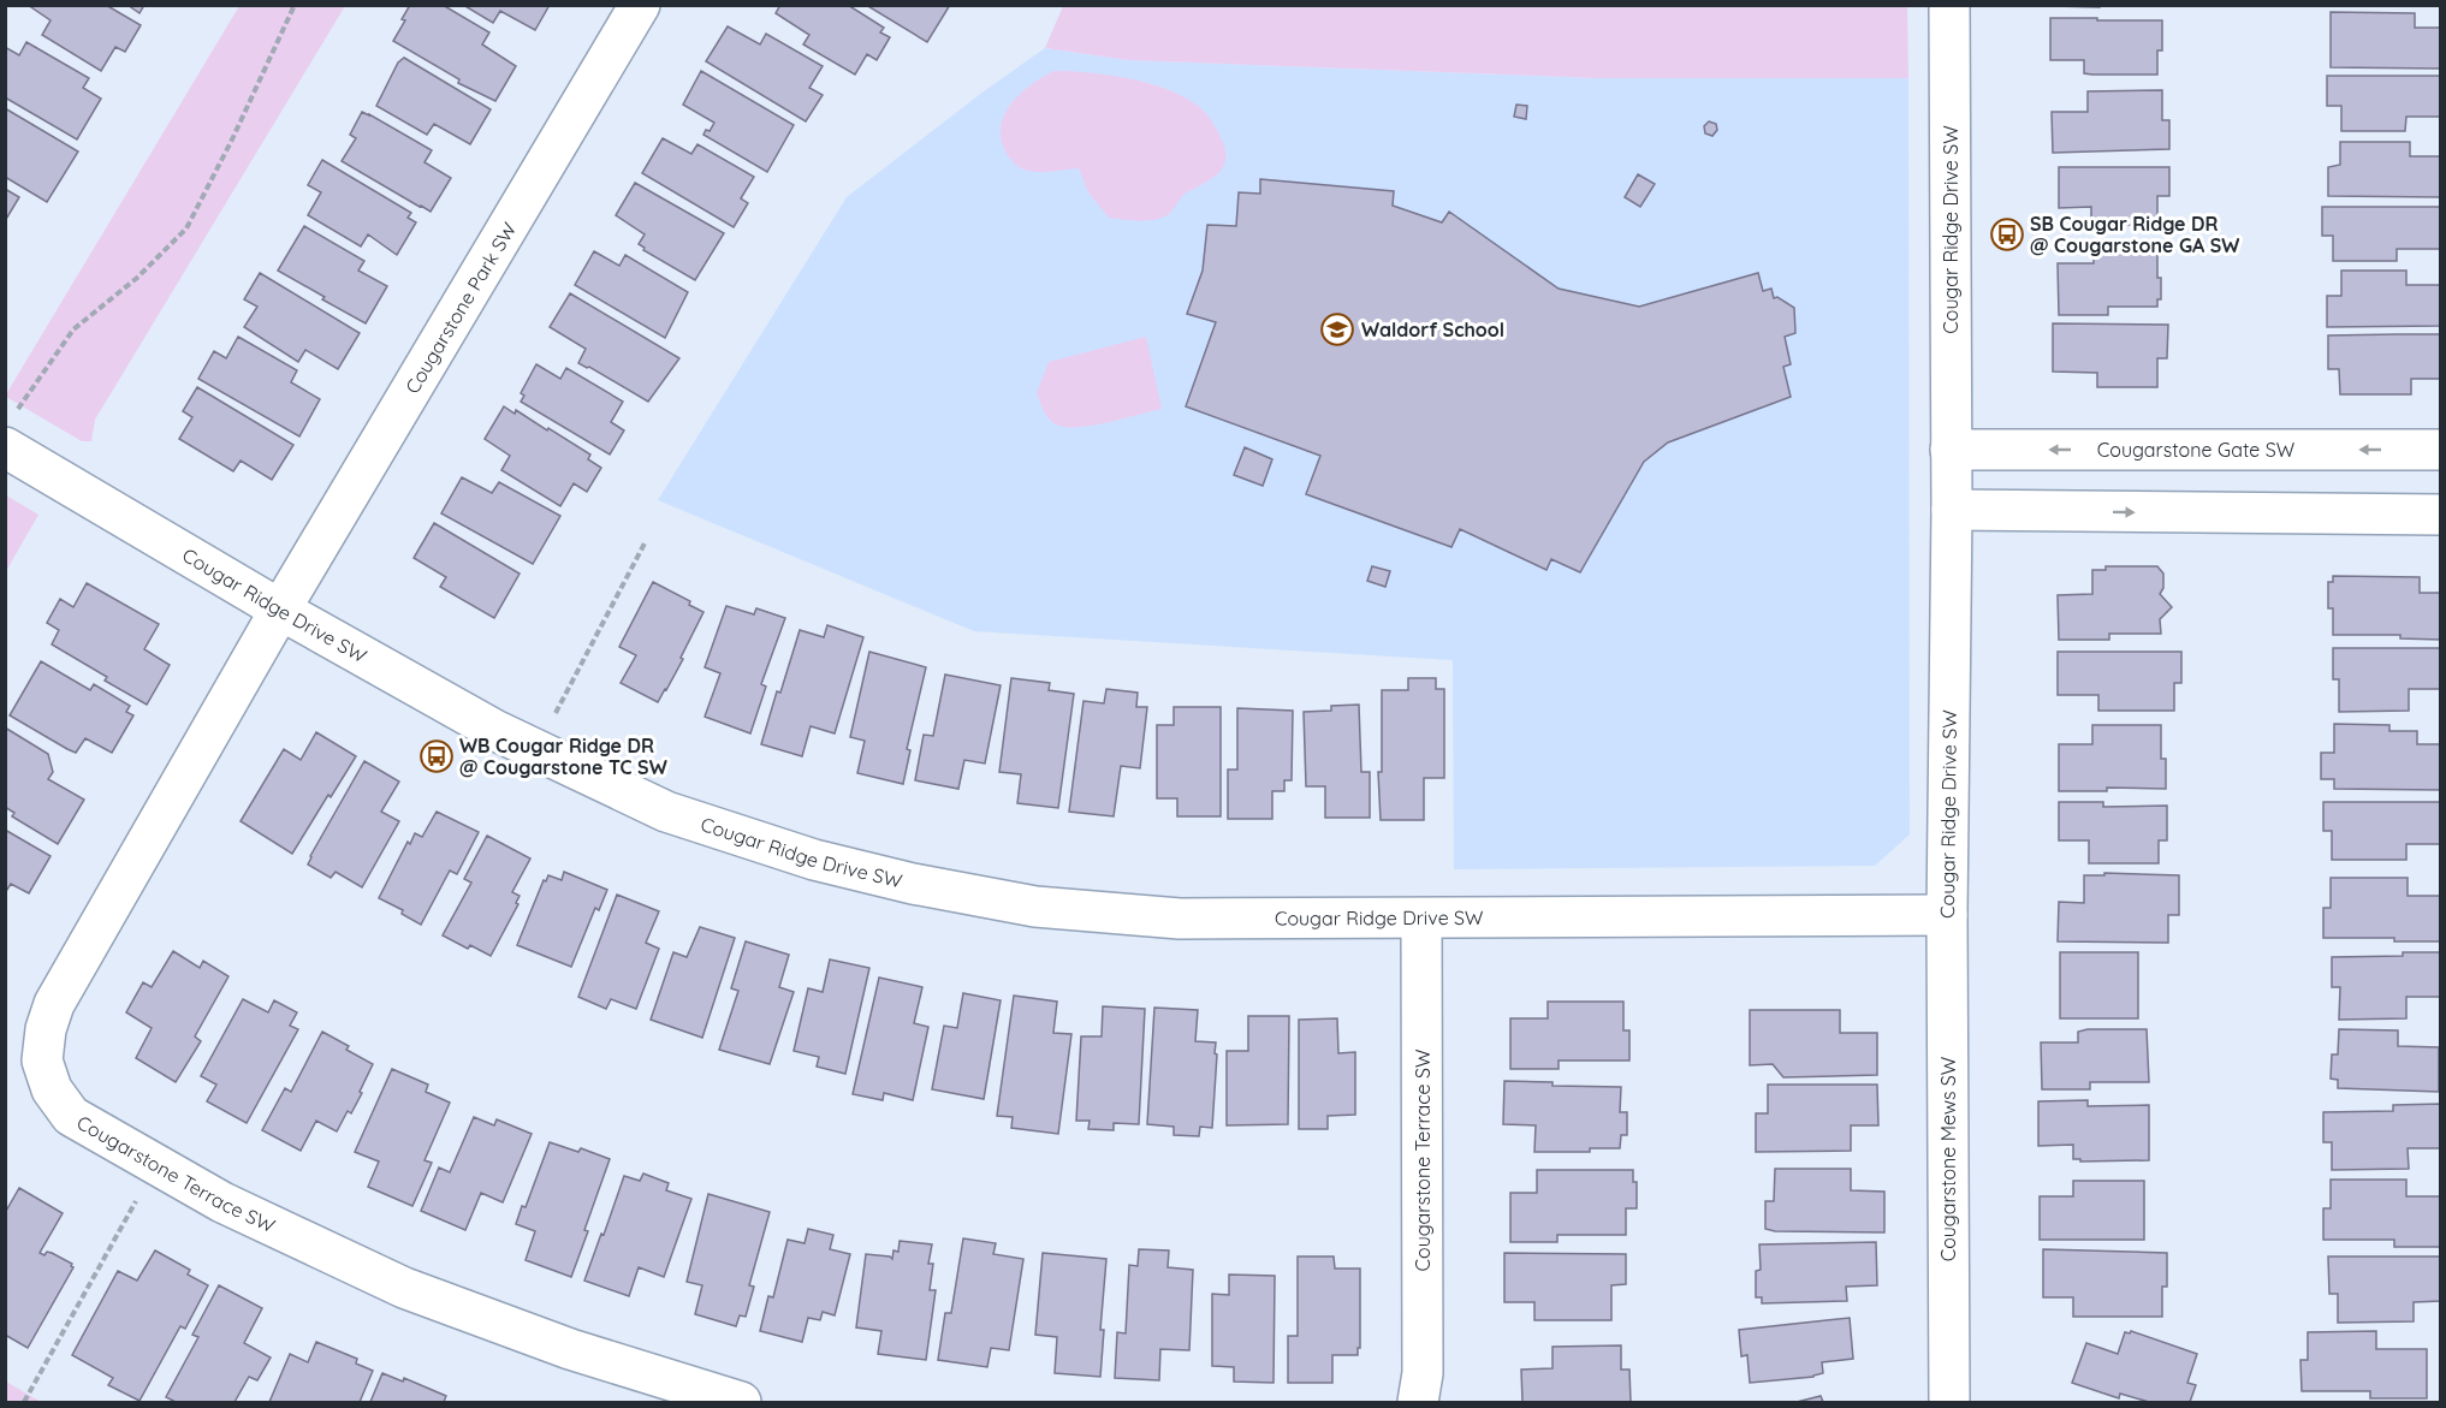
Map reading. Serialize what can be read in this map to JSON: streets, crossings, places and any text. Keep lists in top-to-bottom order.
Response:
{
  "streets": {
    "street": [
      "Cougar Ridge Drive SW",
      "Cougarstone Park SW",
      "Cougarstone Gate SW",
      "Cougarstone Mews SW",
      "Cougarstone Terrace SW"
    ]
  },
  "crossings": [
    ["Cougar Ridge Drive SW", "Cougarstone Park SW"],
    ["Cougar Ridge Drive SW", "Cougarstone Gate SW"],
    ["Cougar Ridge Drive SW", "Cougarstone Mews SW"],
    ["Cougar Ridge Drive SW", "Cougarstone Terrace SW"],
    ["Cougarstone Park SW", "Cougarstone Terrace SW"]
  ],
  "places": {
    "bus stop": ["SB Cougar Ridge DR @ Cougarstone GA SW", "WB Cougar Ridge DR @ Cougarstone TC SW"],
    "school or university": ["Waldorf School"]
  }
}
